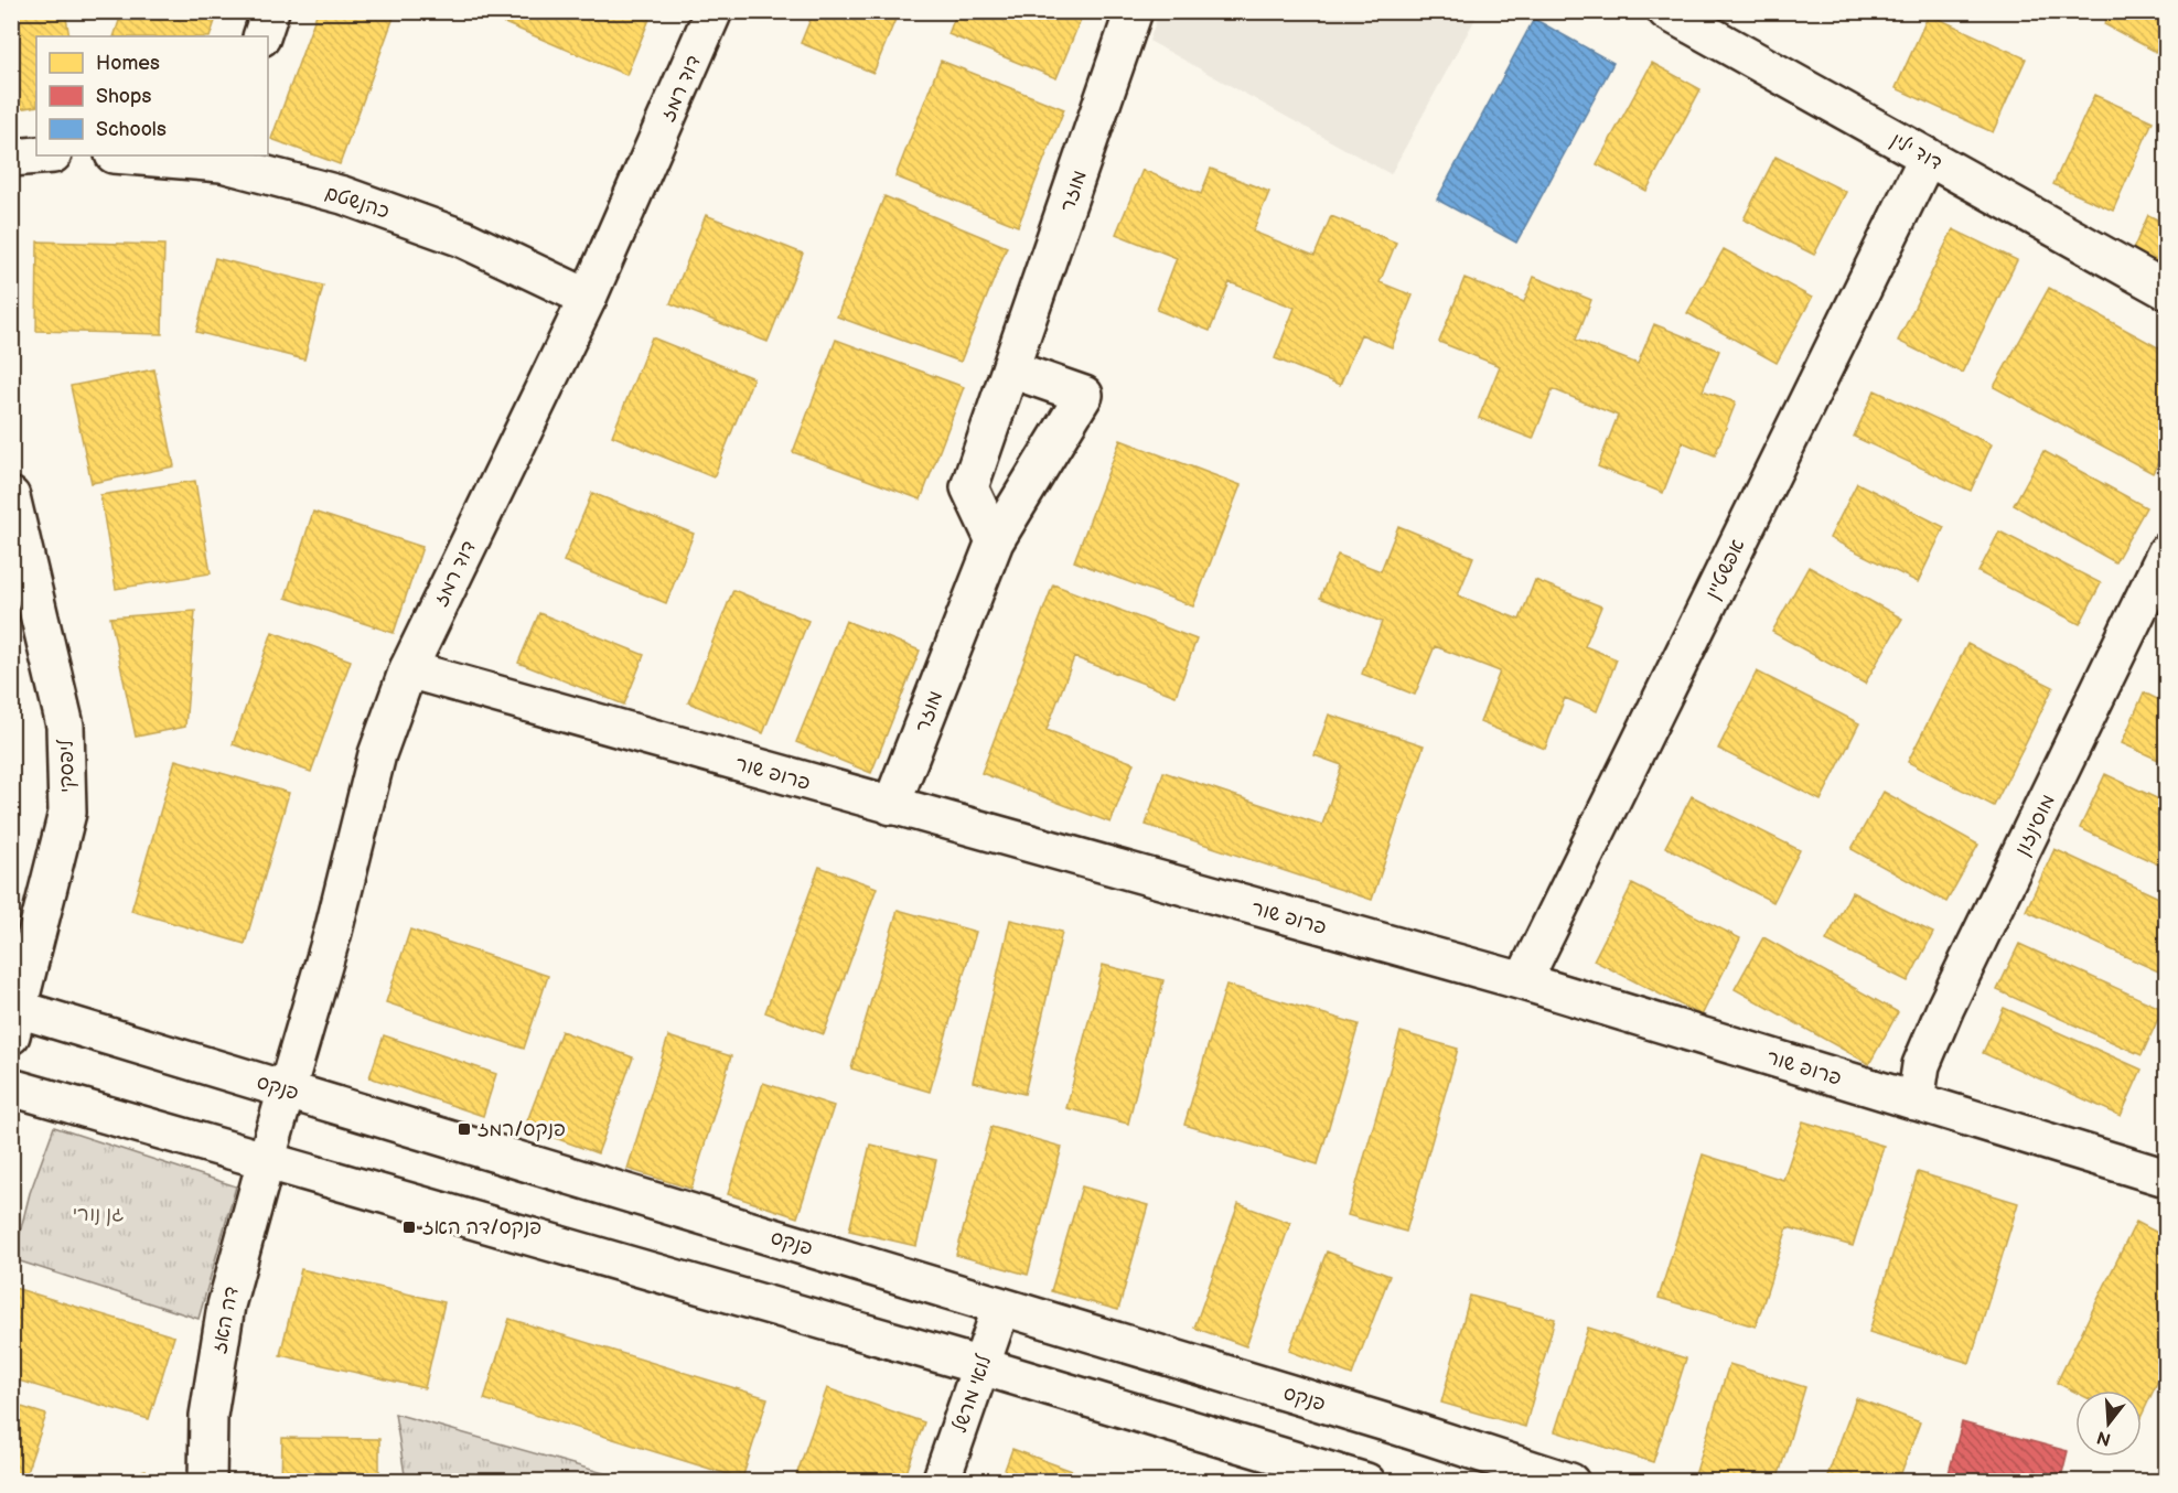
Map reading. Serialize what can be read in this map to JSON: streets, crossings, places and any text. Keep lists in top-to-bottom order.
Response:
{
  "streets": {
    "street": [
      "דוד רמז",
      "דוד ילין",
      "מוזר",
      "כהנשטם",
      "אפשטיין",
      "ליפסקי",
      "פרופ שור",
      "מוסינזון",
      "פנקס",
      "דה האז",
      "לואי מרשל"
    ]
  },
  "crossings": [
    ["דוד רמז", "כהנשטם"],
    ["דוד רמז", "פרופ שור"],
    ["דוד רמז", "פנקס"],
    ["דוד רמז", "דה האז"],
    ["דוד ילין", "אפשטיין"],
    ["מוזר", "פרופ שור"],
    ["אפשטיין", "פרופ שור"],
    ["ליפסקי", "פנקס"],
    ["פרופ שור", "מוסינזון"],
    ["פנקס", "לואי מרשל"]
  ],
  "parks": ["גן נורי"],
  "places": {
    "transit": ["פנקס/רמז", "פנקס/דה האז"]
  },
  "legend": ["Homes", "Shops", "Schools"],
  "north": "bottom"
}
